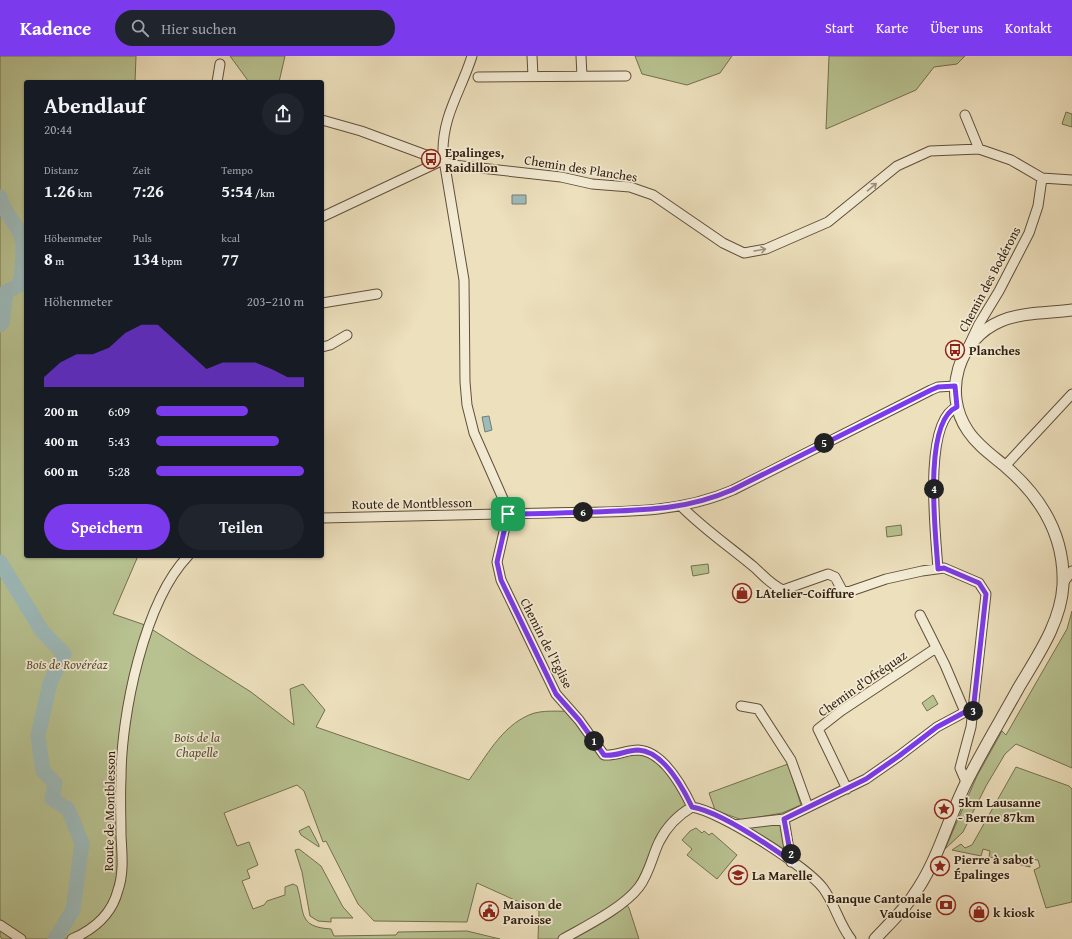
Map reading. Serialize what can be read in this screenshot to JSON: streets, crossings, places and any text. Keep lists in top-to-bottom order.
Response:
{
  "streets": {
    "street": [
      "Chemin des Planches",
      "Chemin des Bodérons",
      "Route de Montblesson",
      "Chemin de l'Eglise",
      "Chemin d'Ofréquaz"
    ]
  },
  "crossings": [
    ["Chemin des Planches", "Chemin des Bodérons"],
    ["Route de Montblesson", "Chemin de l'Eglise"]
  ],
  "one_way": ["Chemin des Planches"],
  "parks": ["Bois de Rovéréaz", "Bois de la Chapelle"],
  "places": {
    "bus stop": ["Epalinges, Raidillon", "Planches"],
    "shop": ["LAtelier-Coiffure", "k kiosk"],
    "place": ["5km Lausanne - Berne 87km", "Pierre à sabot Épalinges"],
    "school or university": ["La Marelle"],
    "bank": ["Banque Cantonale Vaudoise"],
    "public building": ["Maison de Paroisse"]
  },
  "page": {
    "header": "Kadence",
    "search": "Hier suchen",
    "nav": [
      "Start",
      "Karte",
      "Über uns",
      "Kontakt"
    ],
    "heading": ["Abendlauf", "20:44"],
    "stats": [
      ["Distanz", "1.26 km"],
      ["Zeit", "7:26"],
      ["Tempo", "5:54 /km"],
      ["Höhenmeter", "8 m"],
      ["Puls", "134 bpm"],
      ["kcal", "77"]
    ],
    "chart": ["Höhenmeter", "203–210 m"],
    "list": [
      {
        "name": "200 m",
        "note": "6:09"
      },
      {
        "name": "400 m",
        "note": "5:43"
      },
      {
        "name": "600 m",
        "note": "5:28"
      }
    ],
    "pins": [
      "5",
      "4",
      "6",
      "3",
      "1",
      "2"
    ],
    "buttons": ["Speichern", "Teilen"]
  }
}
